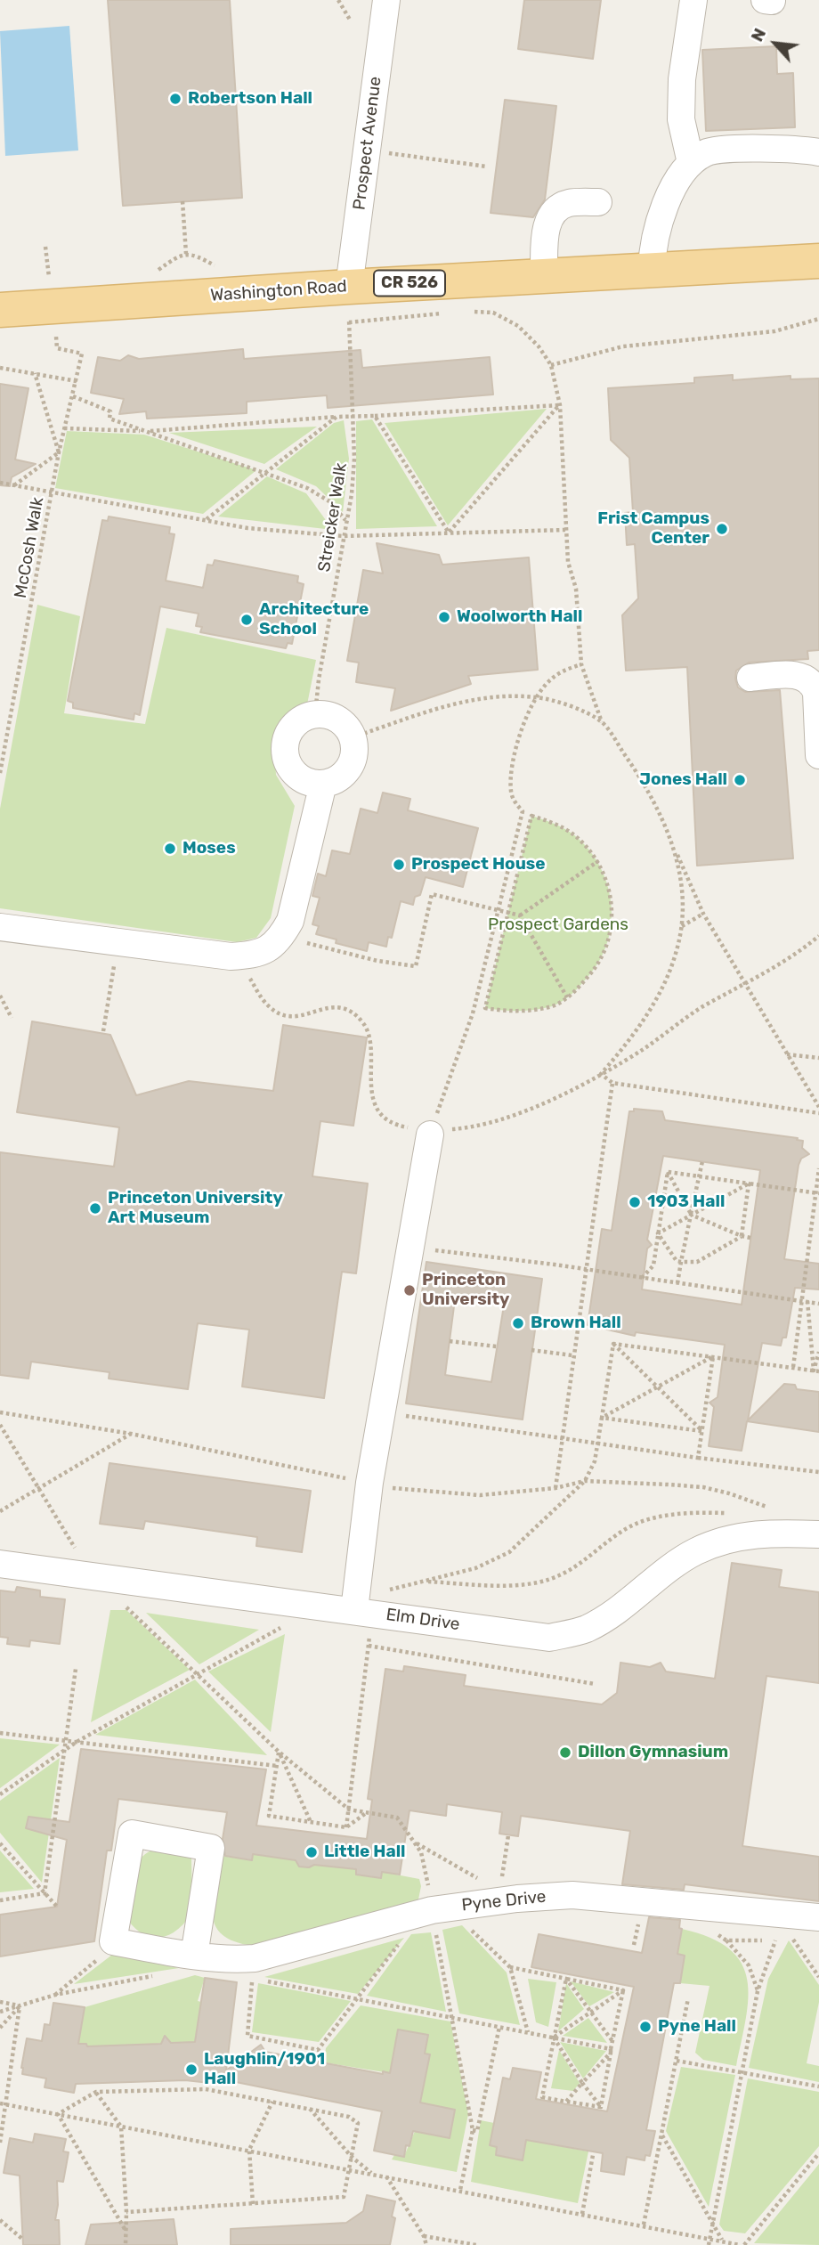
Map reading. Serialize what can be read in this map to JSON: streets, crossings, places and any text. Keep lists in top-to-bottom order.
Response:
{
  "streets": {
    "main road": ["CR 526", "Washington Road"],
    "street": ["Prospect Avenue", "Elm Drive", "Pyne Drive"],
    "path": ["Streicker Walk", "McCosh Walk"]
  },
  "crossings": [
    ["Prospect Avenue", "Washington Road"]
  ],
  "parks": ["Prospect Gardens"],
  "places": [
    "Robertson Hall",
    "Frist Campus Center",
    "Woolworth Hall",
    "Architecture School",
    "Jones Hall",
    "Moses",
    "Prospect House",
    "1903 Hall",
    "Princeton University Art Museum",
    "Princeton University",
    "Brown Hall",
    "Dillon Gymnasium",
    "Little Hall",
    "Pyne Hall",
    "Laughlin/1901 Hall"
  ],
  "north": "top left"
}
